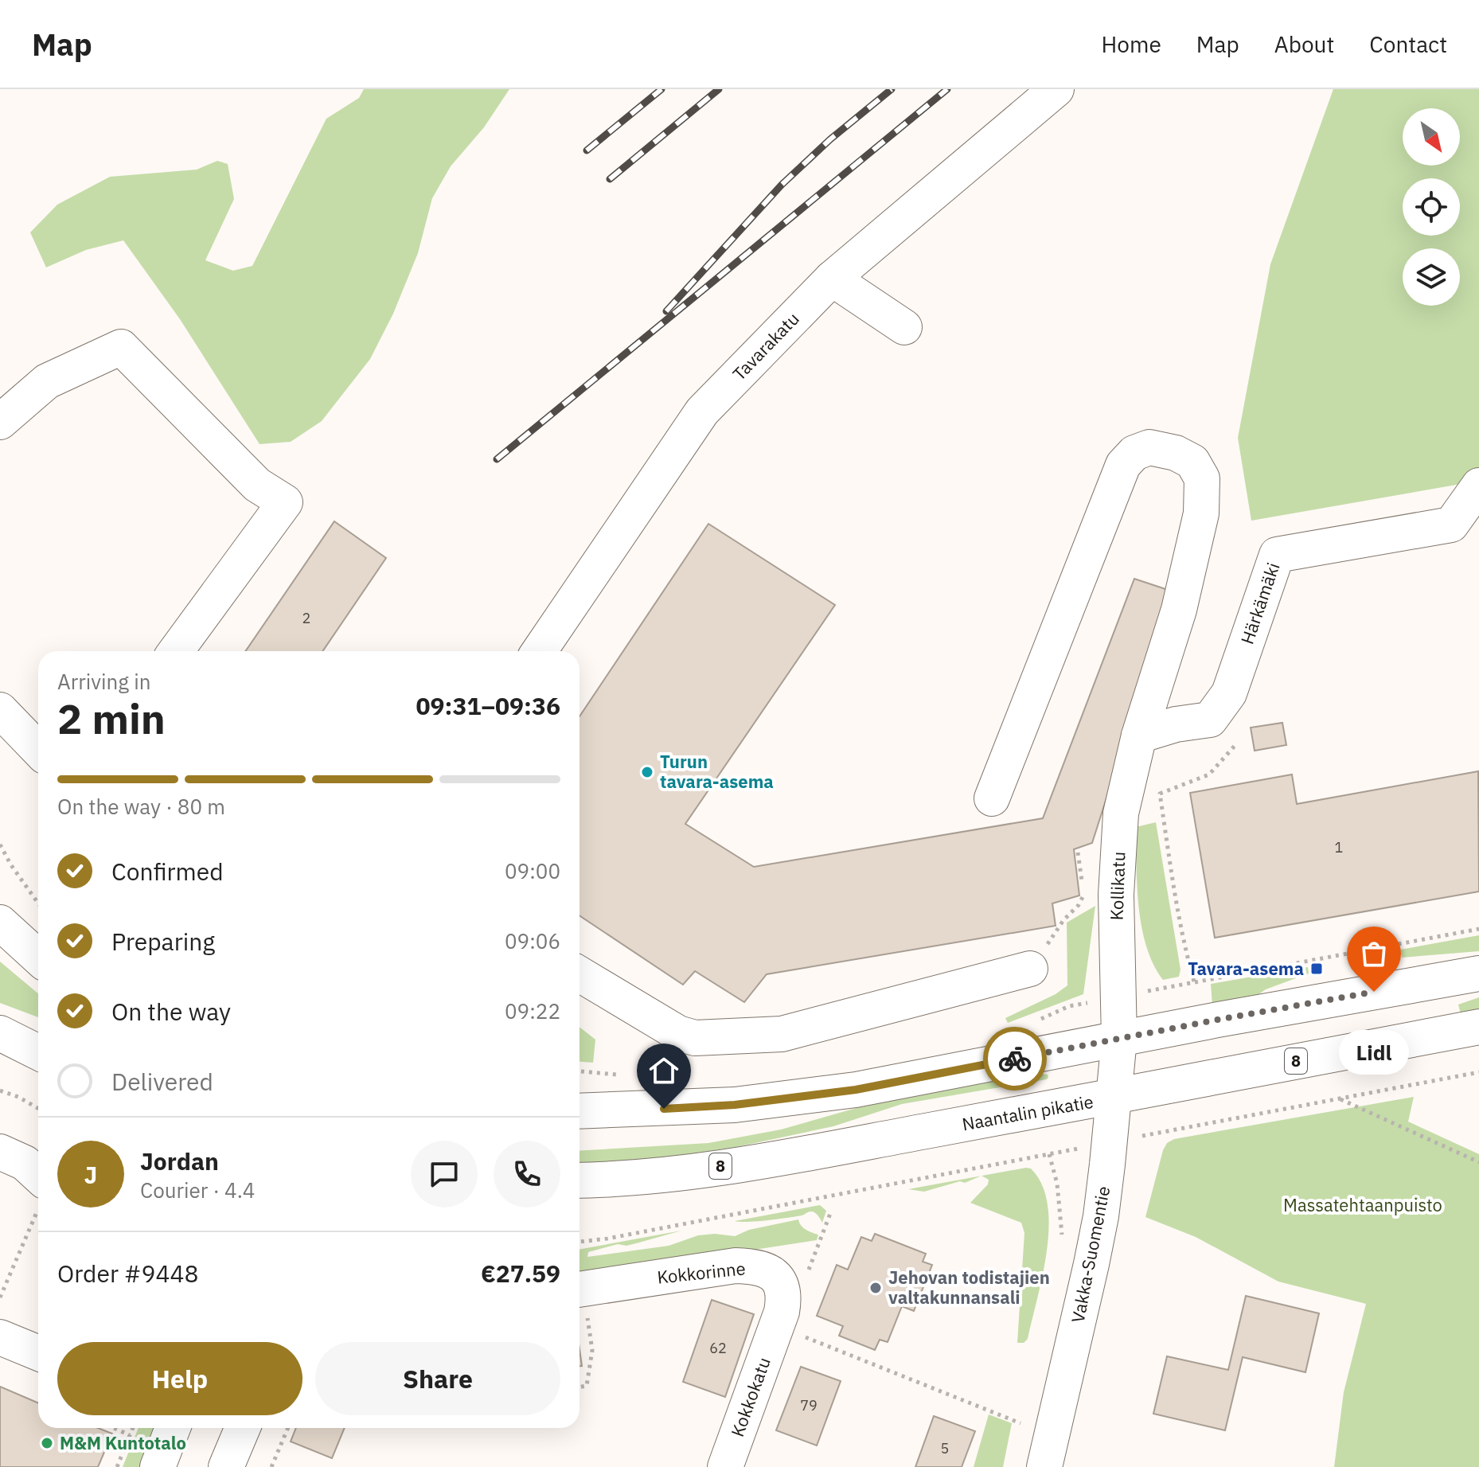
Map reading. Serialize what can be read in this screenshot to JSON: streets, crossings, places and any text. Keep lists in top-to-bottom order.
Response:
{
  "streets": {
    "main road": [
      "Tavarakatu",
      "Härkämäki",
      "Kollikatu",
      "8",
      "Naantalin pikatie",
      "Vakka-Suomentie",
      "Kokkorinne",
      "Kokkokatu"
    ]
  },
  "crossings": [
    ["Härkämäki", "Kollikatu"],
    ["Kollikatu", "Vakka-Suomentie"],
    ["Naantalin pikatie", "Vakka-Suomentie"],
    ["Kokkorinne", "Kokkokatu"]
  ],
  "parks": ["Massatehtaanpuisto"],
  "places": {
    "other": [
      "Turun tavara-asema",
      "Lidl",
      "Jehovan todistajien valtakunnansali",
      "M&M Kuntotalo"
    ],
    "transit": ["Tavara-asema"]
  },
  "house_numbers": [
    "2",
    "1",
    "62",
    "79",
    "5"
  ],
  "north": "bottom right",
  "page": {
    "header": "Map",
    "nav": [
      "Home",
      "Map",
      "About",
      "Contact"
    ],
    "heading": ["2 min", "Arriving in", "09:31–09:36"],
    "panel": [
      "Jordan",
      "Courier · 4.4",
      "Order #9448",
      "€27.59"
    ],
    "bar": "On the way · 80 m",
    "list": [
      ["Confirmed", "09:00"],
      ["Preparing", "09:06"],
      ["On the way", "09:22"],
      "Delivered"
    ],
    "bubble": "Lidl",
    "round": "J",
    "buttons": ["Help", "Share"]
  }
}
